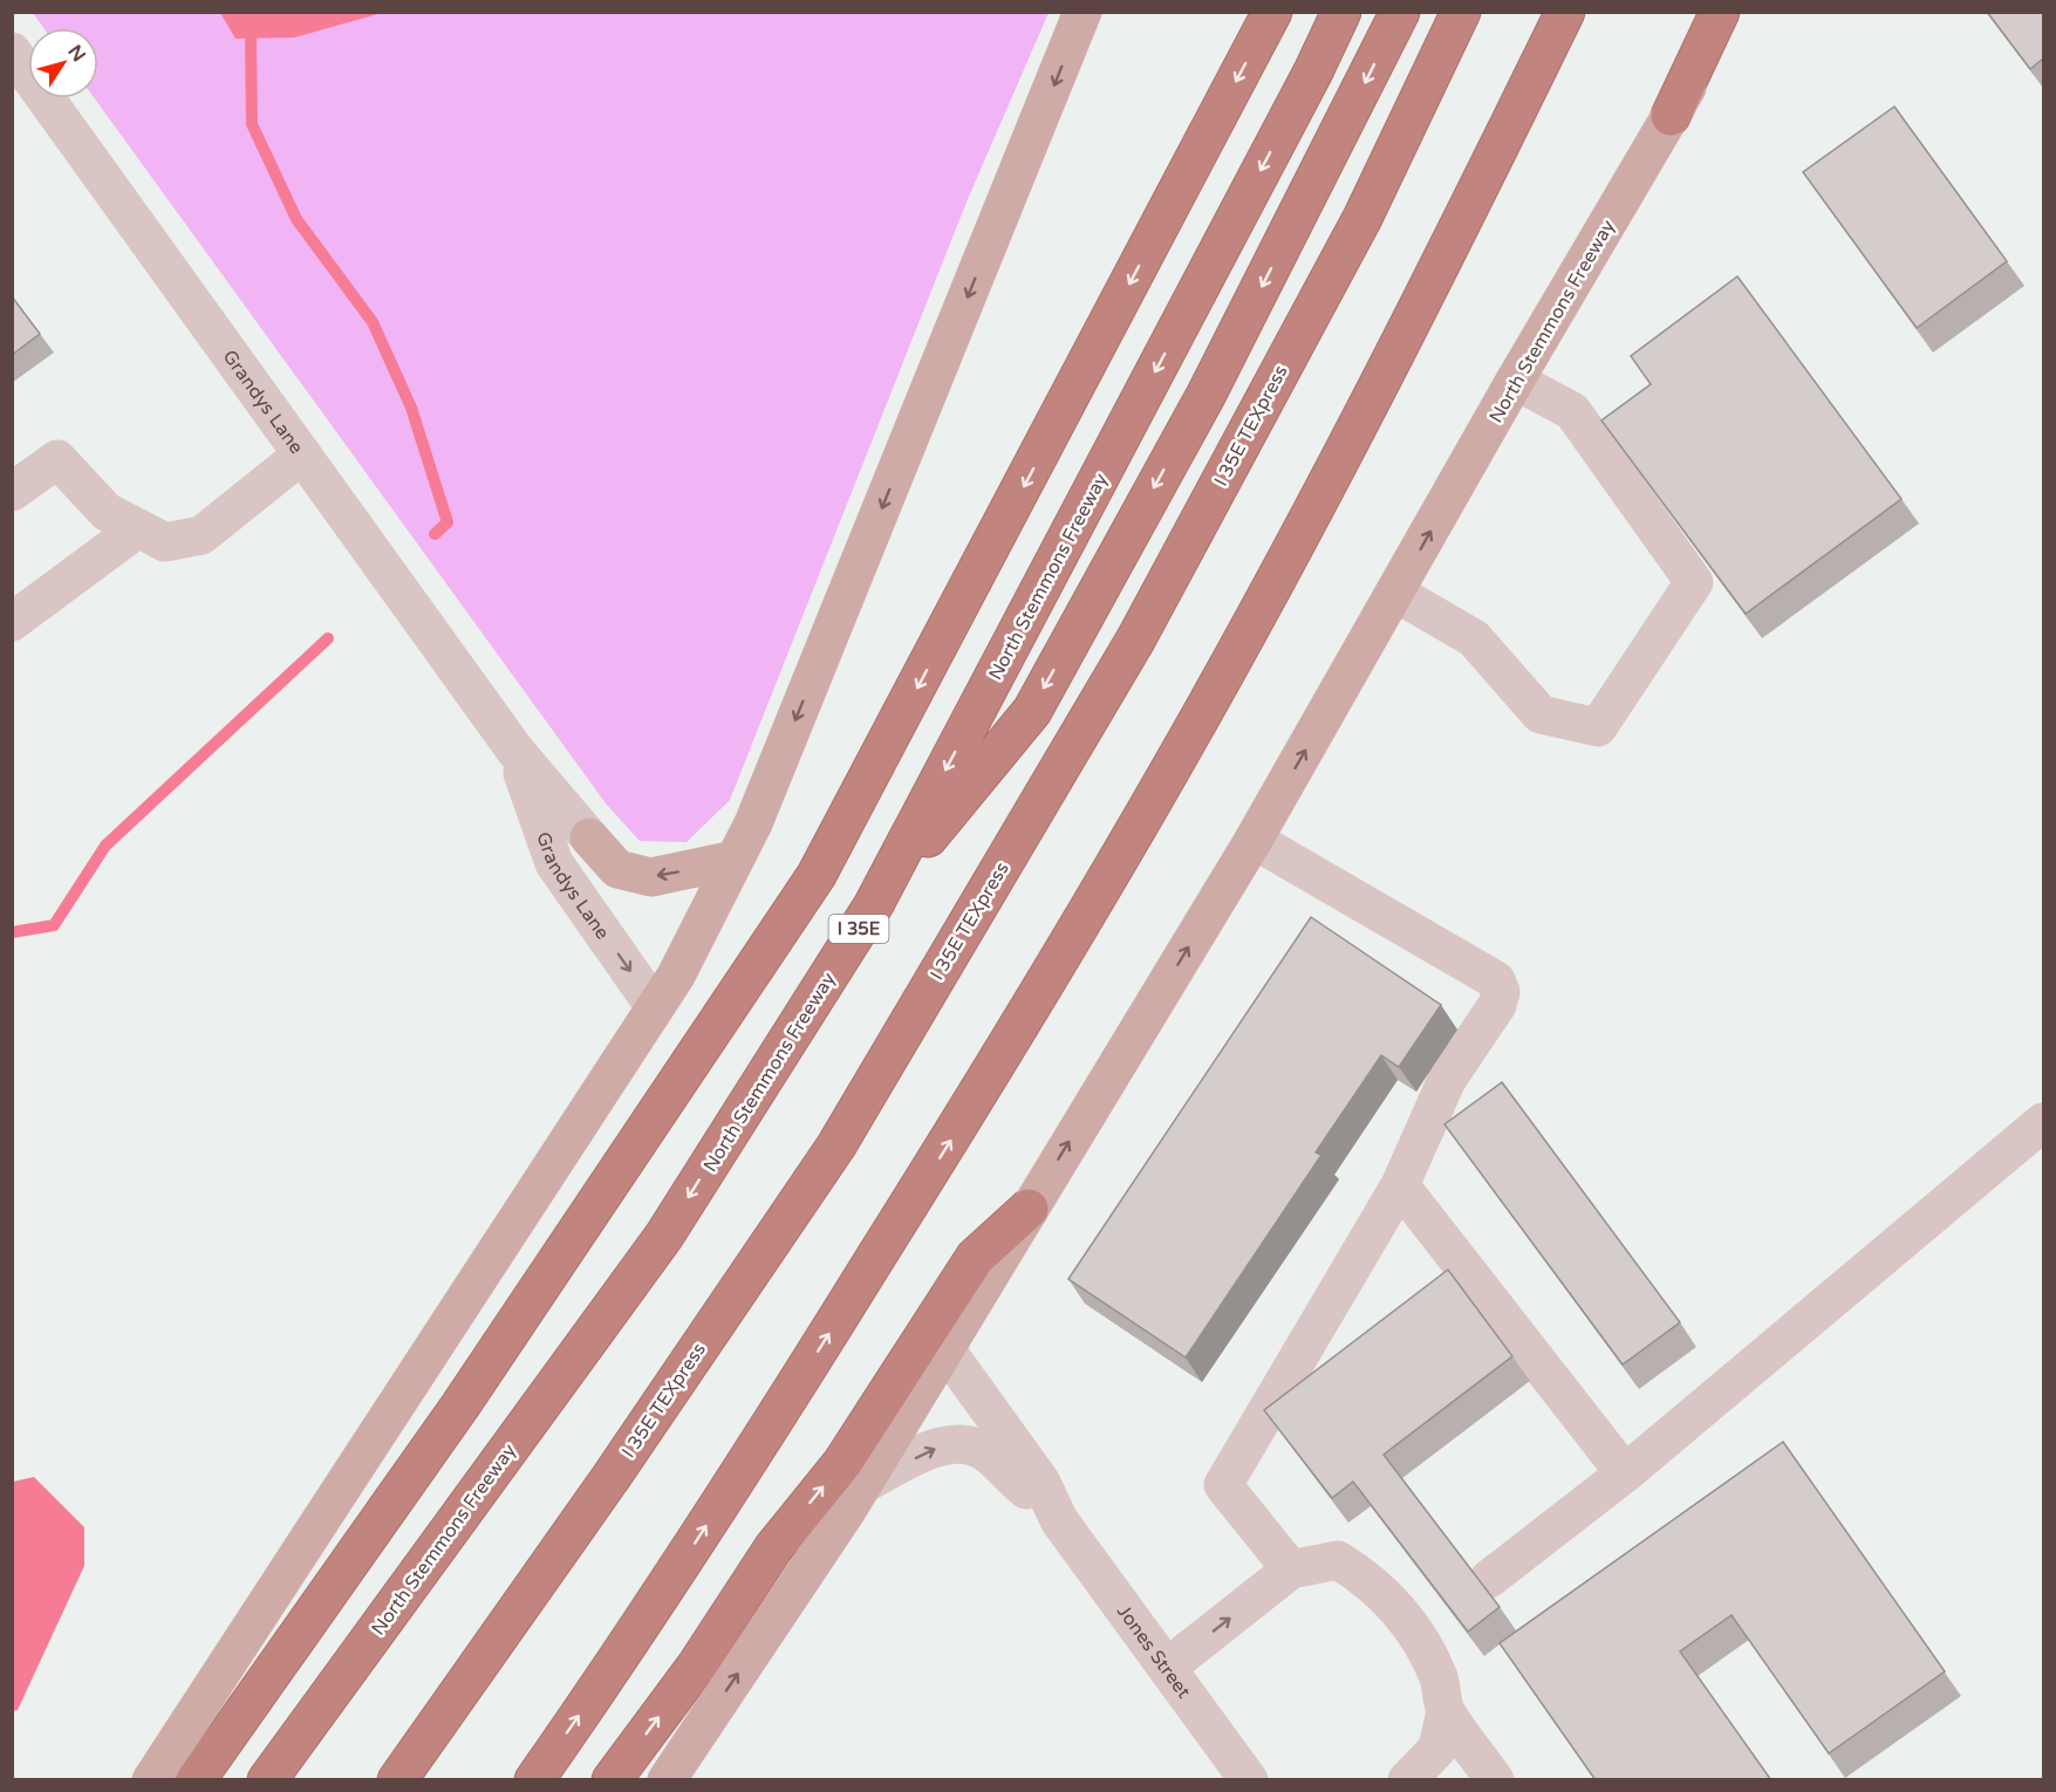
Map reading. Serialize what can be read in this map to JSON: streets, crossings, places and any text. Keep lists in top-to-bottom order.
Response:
{
  "streets": {
    "highway": ["North Stemmons Freeway", "I 35E TEXpress", "I 35E"],
    "street": ["Grandys Lane", "Jones Street"]
  },
  "crossings": [
    ["North Stemmons Freeway", "Jones Street"]
  ],
  "north": "top right"
}
